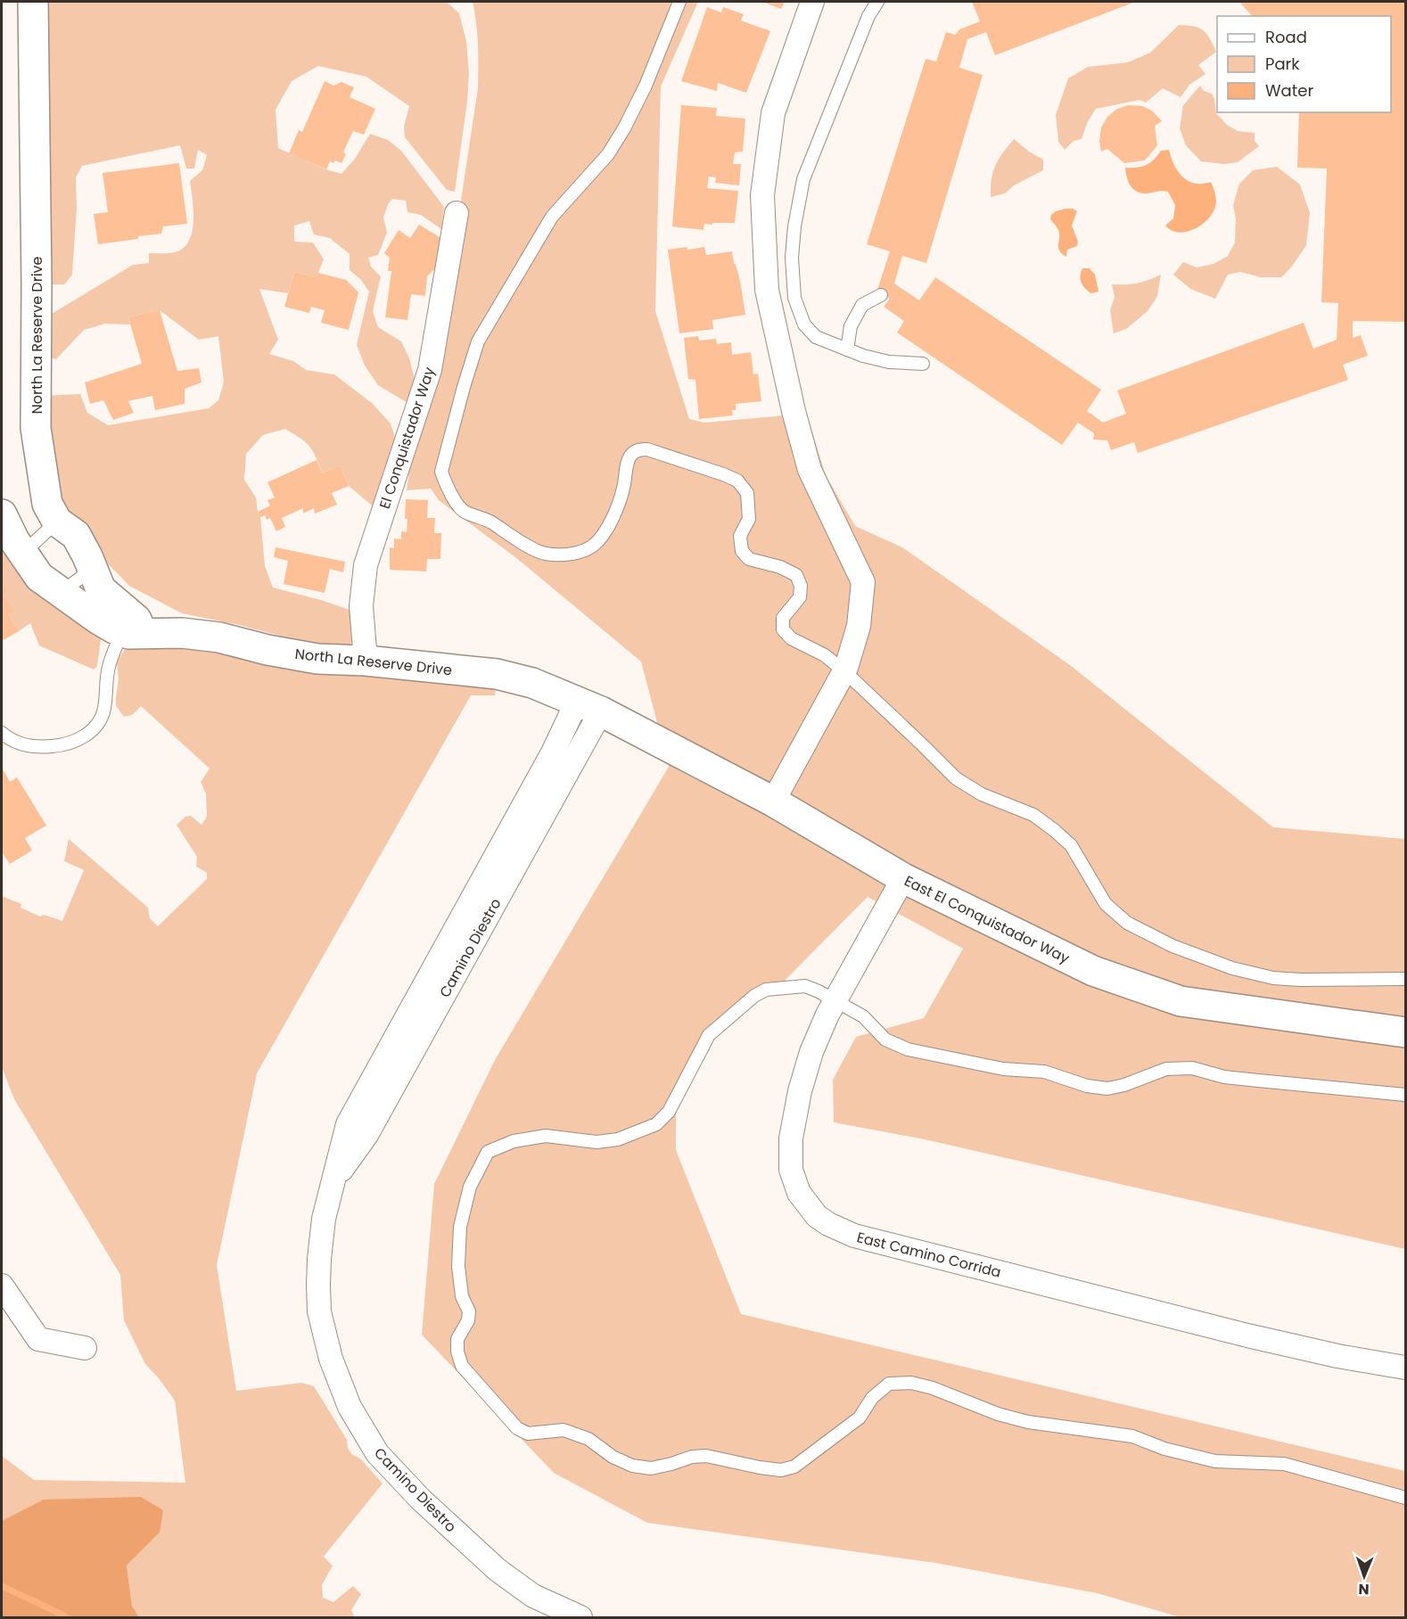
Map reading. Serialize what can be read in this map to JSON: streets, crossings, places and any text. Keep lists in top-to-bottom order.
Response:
{
  "streets": {
    "street": [
      "North La Reserve Drive",
      "El Conquistador Way",
      "East El Conquistador Way",
      "Camino Diestro",
      "East Camino Corrida"
    ]
  },
  "crossings": [
    ["North La Reserve Drive", "El Conquistador Way"],
    ["North La Reserve Drive", "East El Conquistador Way"],
    ["North La Reserve Drive", "Camino Diestro"],
    ["East El Conquistador Way", "Camino Diestro"],
    ["East El Conquistador Way", "East Camino Corrida"]
  ],
  "legend": ["Road", "Park", "Water"],
  "north": "bottom"
}
